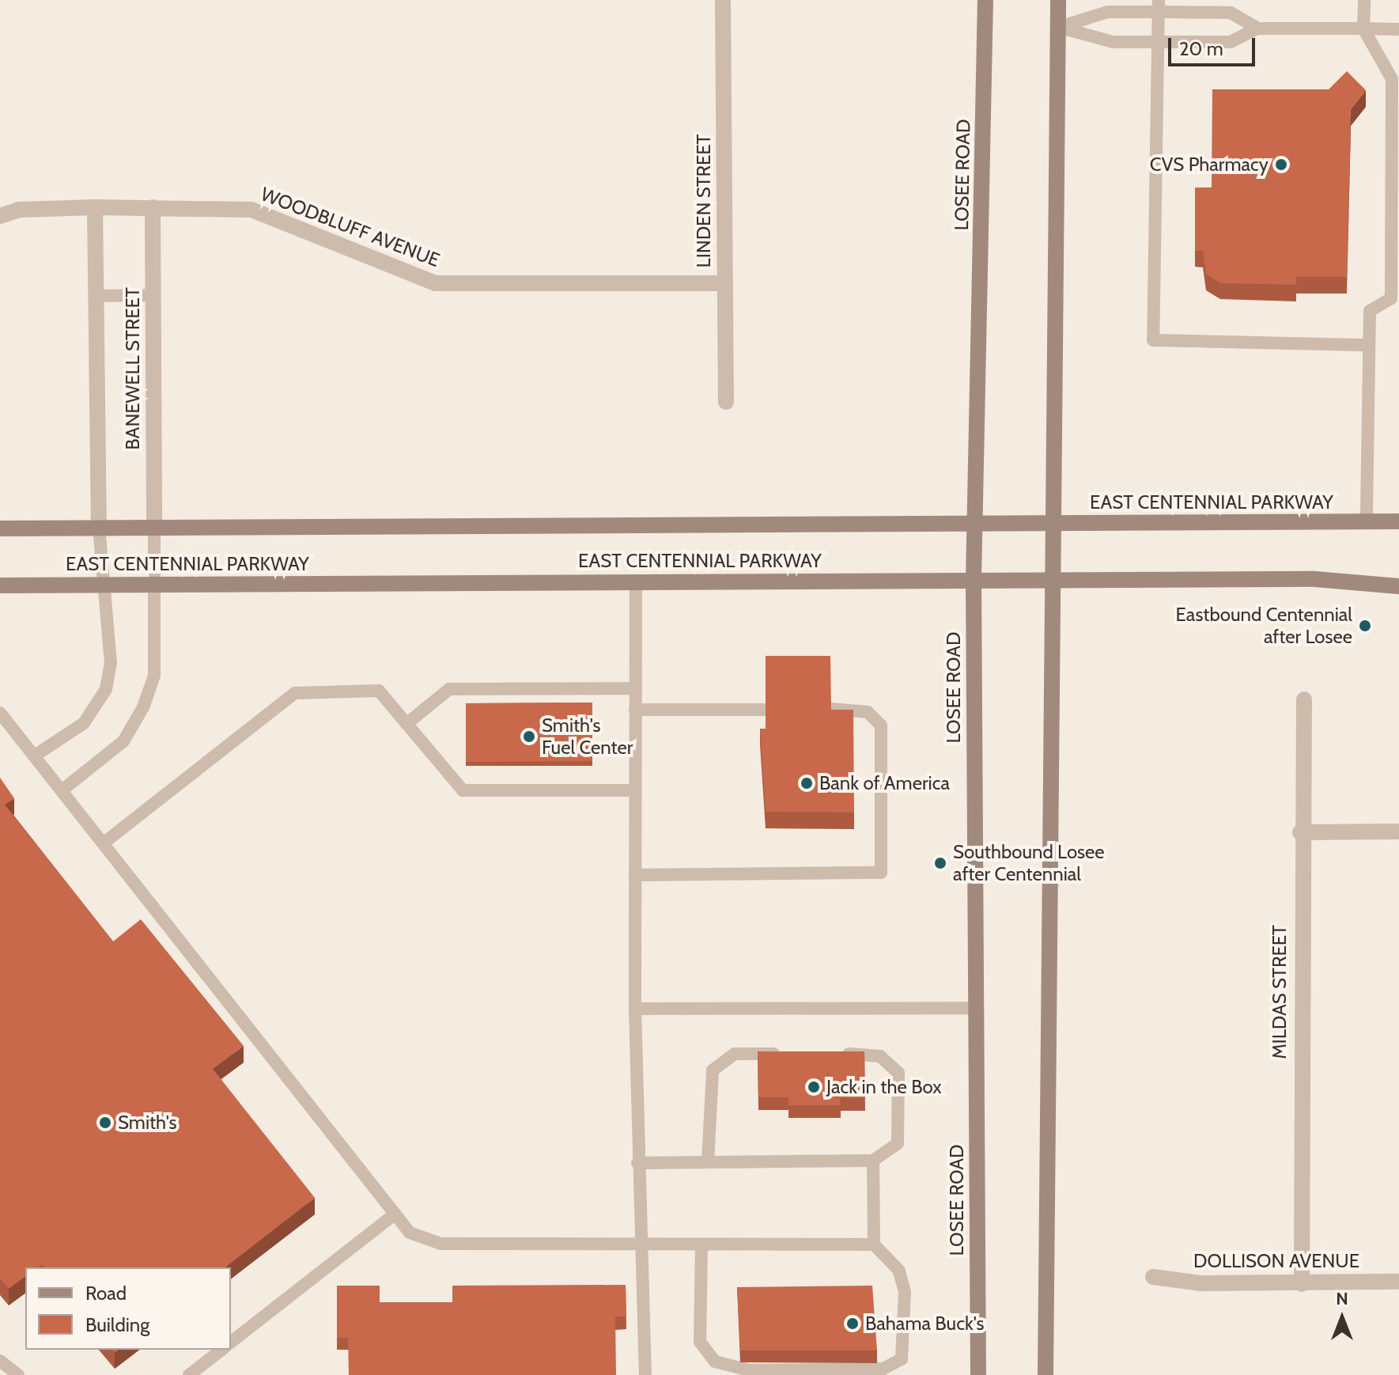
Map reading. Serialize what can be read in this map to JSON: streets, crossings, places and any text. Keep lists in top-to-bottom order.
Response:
{
  "streets": {
    "main road": ["LOSEE ROAD", "EAST CENTENNIAL PARKWAY"],
    "street": [
      "LINDEN STREET",
      "WOODBLUFF AVENUE",
      "BANEWELL STREET",
      "MILDAS STREET",
      "DOLLISON AVENUE"
    ]
  },
  "crossings": [
    ["LOSEE ROAD", "EAST CENTENNIAL PARKWAY"],
    ["LINDEN STREET", "WOODBLUFF AVENUE"],
    ["WOODBLUFF AVENUE", "BANEWELL STREET"],
    ["BANEWELL STREET", "EAST CENTENNIAL PARKWAY"],
    ["MILDAS STREET", "DOLLISON AVENUE"]
  ],
  "places": [
    "CVS Pharmacy",
    "Eastbound Centennial after Losee",
    "Smith's Fuel Center",
    "Bank of America",
    "Southbound Losee after Centennial",
    "Jack in the Box",
    "Smith's",
    "Bahama Buck's"
  ],
  "legend": ["Road", "Building"],
  "scale_bar": "20 m",
  "north": "top"
}
